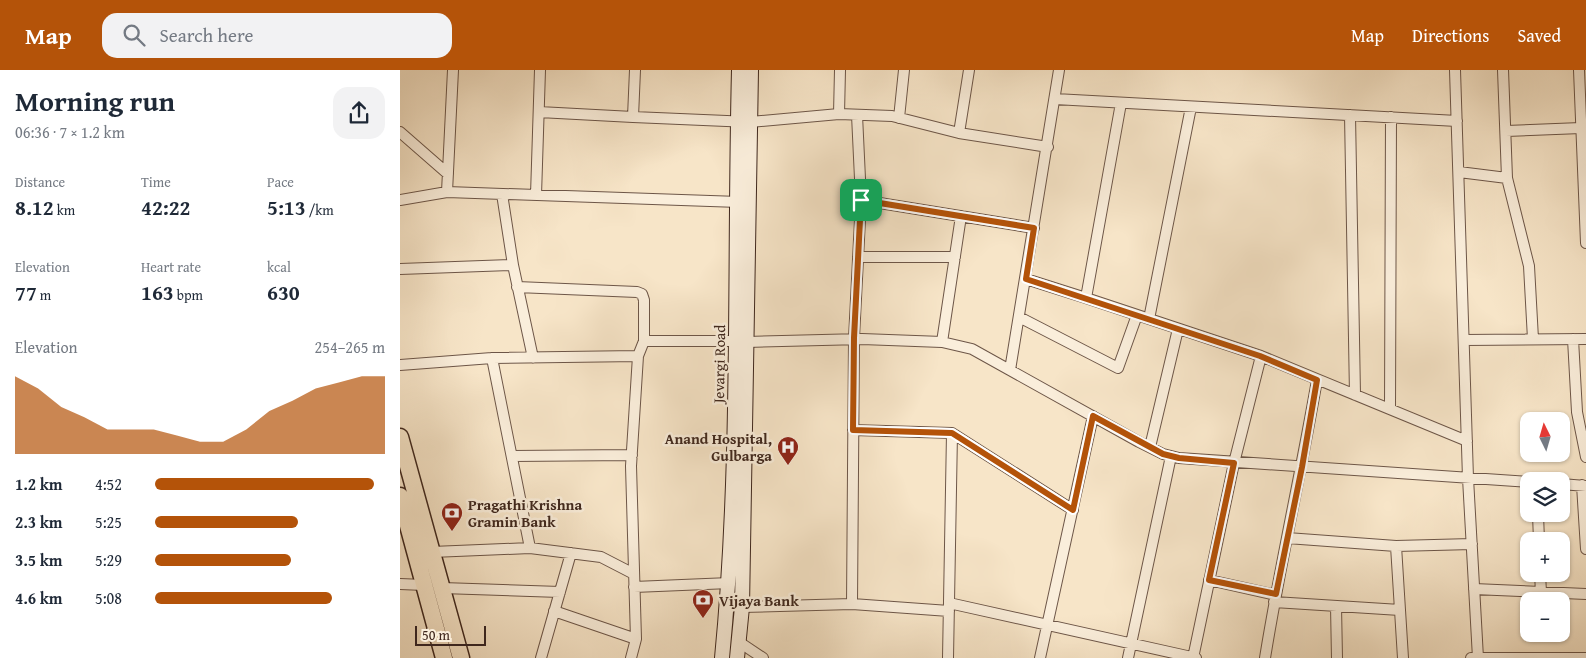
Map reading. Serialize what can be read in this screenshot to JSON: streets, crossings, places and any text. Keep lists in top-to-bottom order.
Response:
{
  "streets": {
    "main road": ["Jevargi Road"]
  },
  "places": {
    "hospital": ["Anand Hospital, Gulbarga"],
    "bank": ["Pragathi Krishna Gramin Bank", "Vijaya Bank"]
  },
  "scale_bar": "50 m",
  "north": "top",
  "page": {
    "header": "Map",
    "search": "Search here",
    "nav": ["Map", "Directions", "Saved"],
    "heading": ["Morning run", "06:36 · 7 × 1.2 km"],
    "stats": [
      ["Distance", "8.12 km"],
      ["Time", "42:22"],
      ["Pace", "5:13 /km"],
      ["Elevation", "77 m"],
      ["Heart rate", "163 bpm"],
      ["kcal", "630"]
    ],
    "chart": ["Elevation", "254–265 m"],
    "map_buttons": ["+", "−"],
    "list": [
      {
        "name": "1.2 km",
        "note": "4:52"
      },
      {
        "name": "2.3 km",
        "note": "5:25"
      },
      {
        "name": "3.5 km",
        "note": "5:29"
      },
      {
        "name": "4.6 km",
        "note": "5:08"
      }
    ],
    "scale": "50 m"
  }
}
